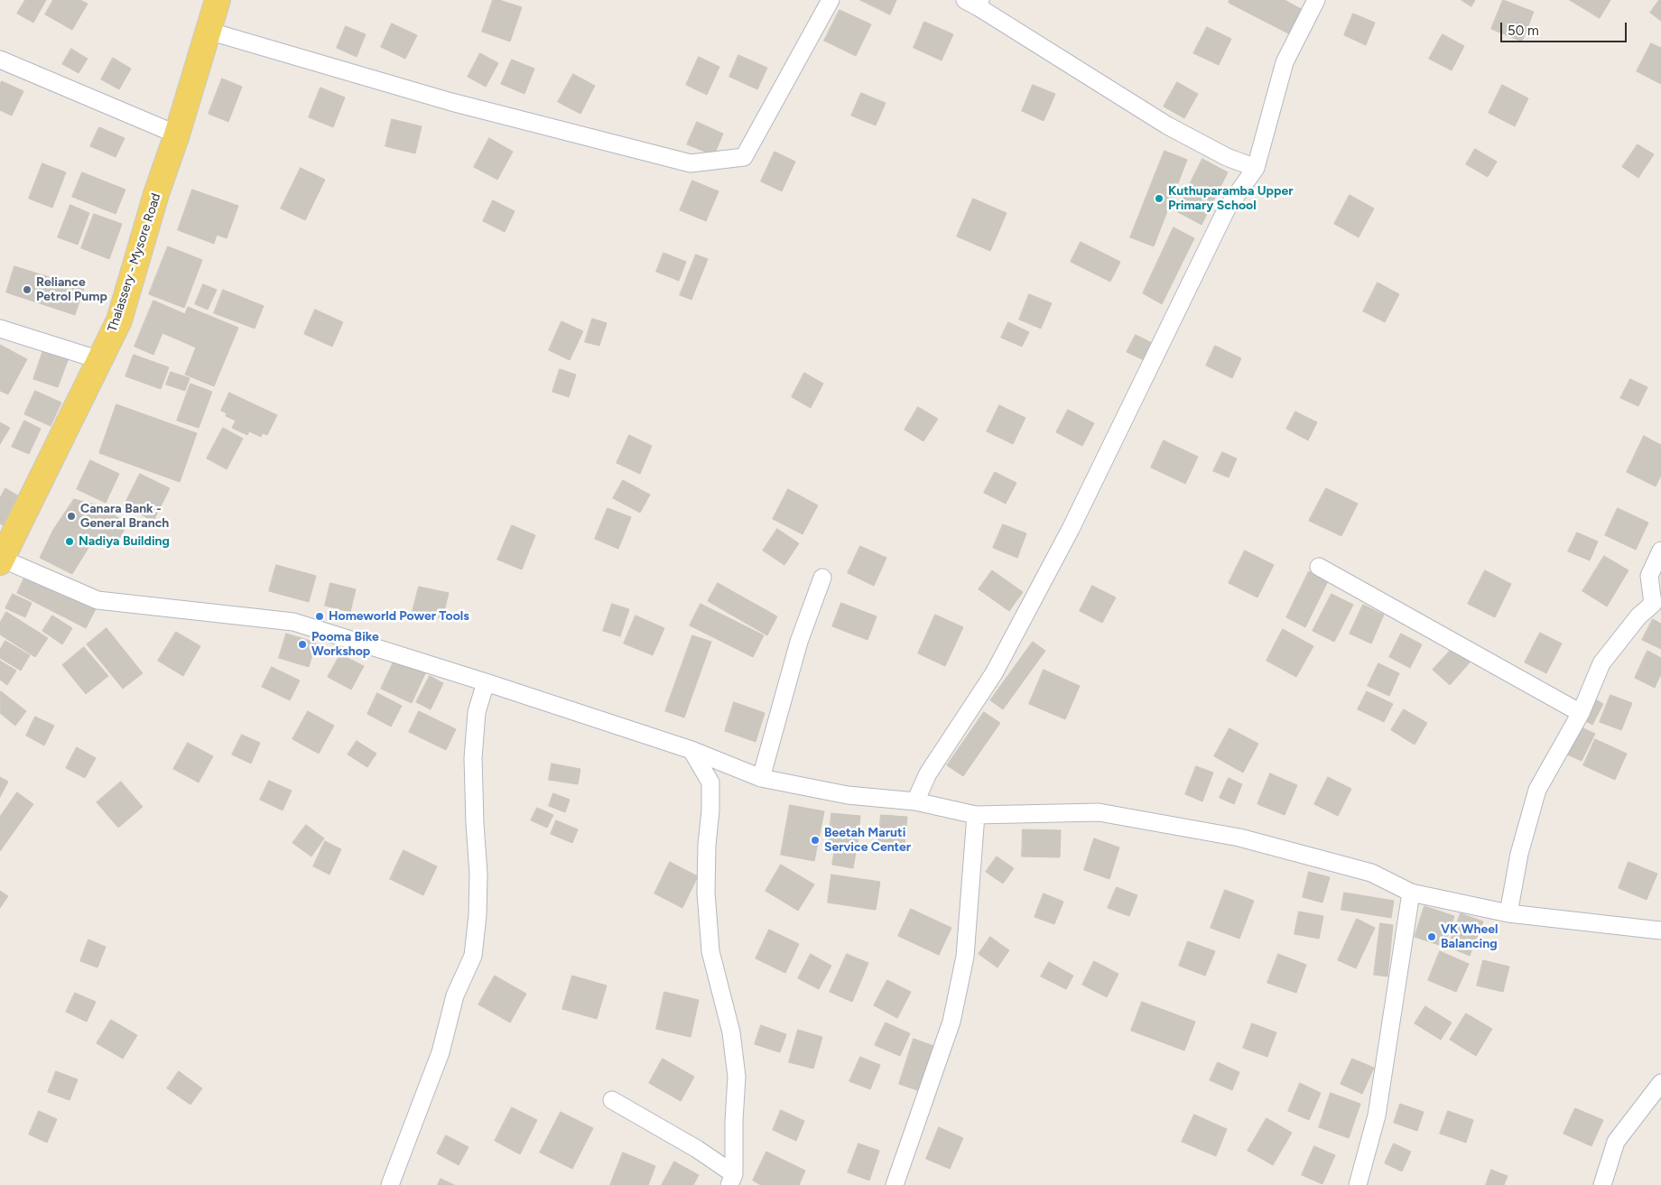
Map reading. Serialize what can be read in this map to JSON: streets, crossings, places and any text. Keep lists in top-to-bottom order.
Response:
{
  "streets": {
    "main road": ["Thalassery - Mysore Road"]
  },
  "places": [
    "Kuthuparamba Upper Primary School",
    "Reliance Petrol Pump",
    "Canara Bank - General Branch",
    "Nadiya Building",
    "Homeworld Power Tools",
    "Pooma Bike Workshop",
    "Beetah Maruti Service Center",
    "VK Wheel Balancing"
  ],
  "scale_bar": "50 m"
}
